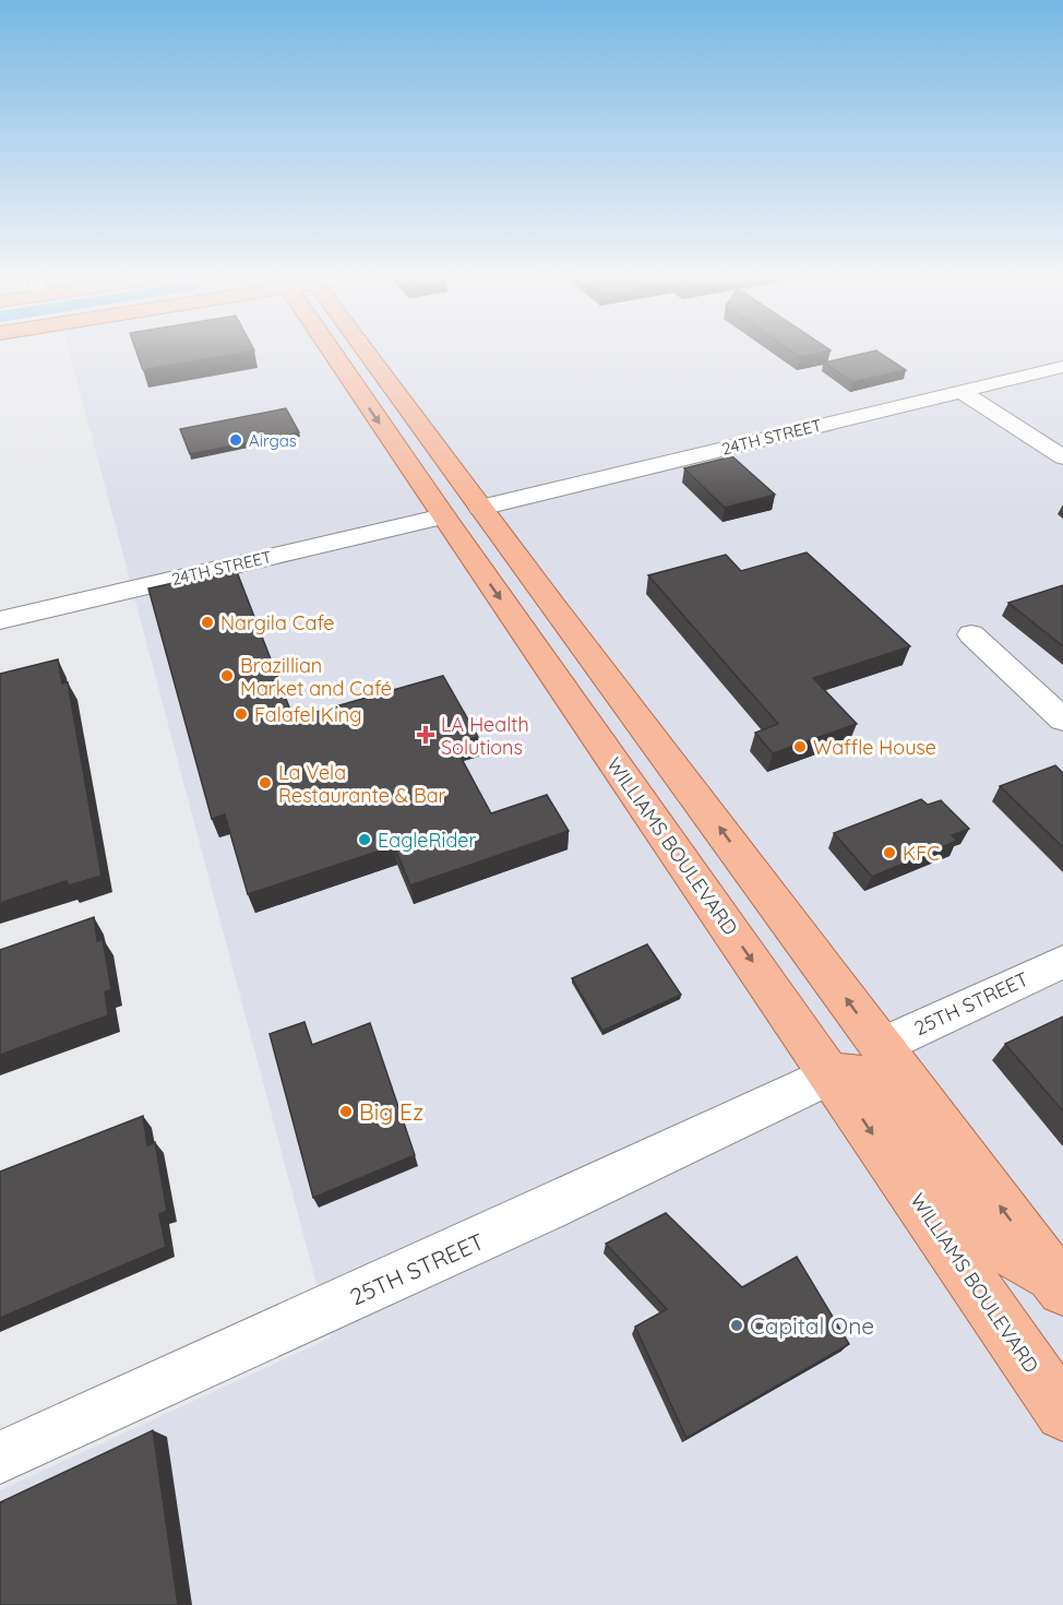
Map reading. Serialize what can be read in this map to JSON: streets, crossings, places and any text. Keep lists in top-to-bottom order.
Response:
{
  "streets": {
    "main road": ["WILLIAMS BOULEVARD"],
    "street": ["24TH STREET", "25TH STREET"]
  },
  "crossings": [
    ["24TH STREET", "WILLIAMS BOULEVARD"],
    ["WILLIAMS BOULEVARD", "25TH STREET"]
  ],
  "places": {
    "other": [
      "Airgas",
      "Nargila Cafe",
      "Brazillian Market and Café",
      "Falafel King",
      "Waffle House",
      "La Vela Restaurante & Bar",
      "EagleRider",
      "KFC",
      "Big Ez",
      "Capital One"
    ],
    "health": ["LA Health Solutions"]
  }
}
